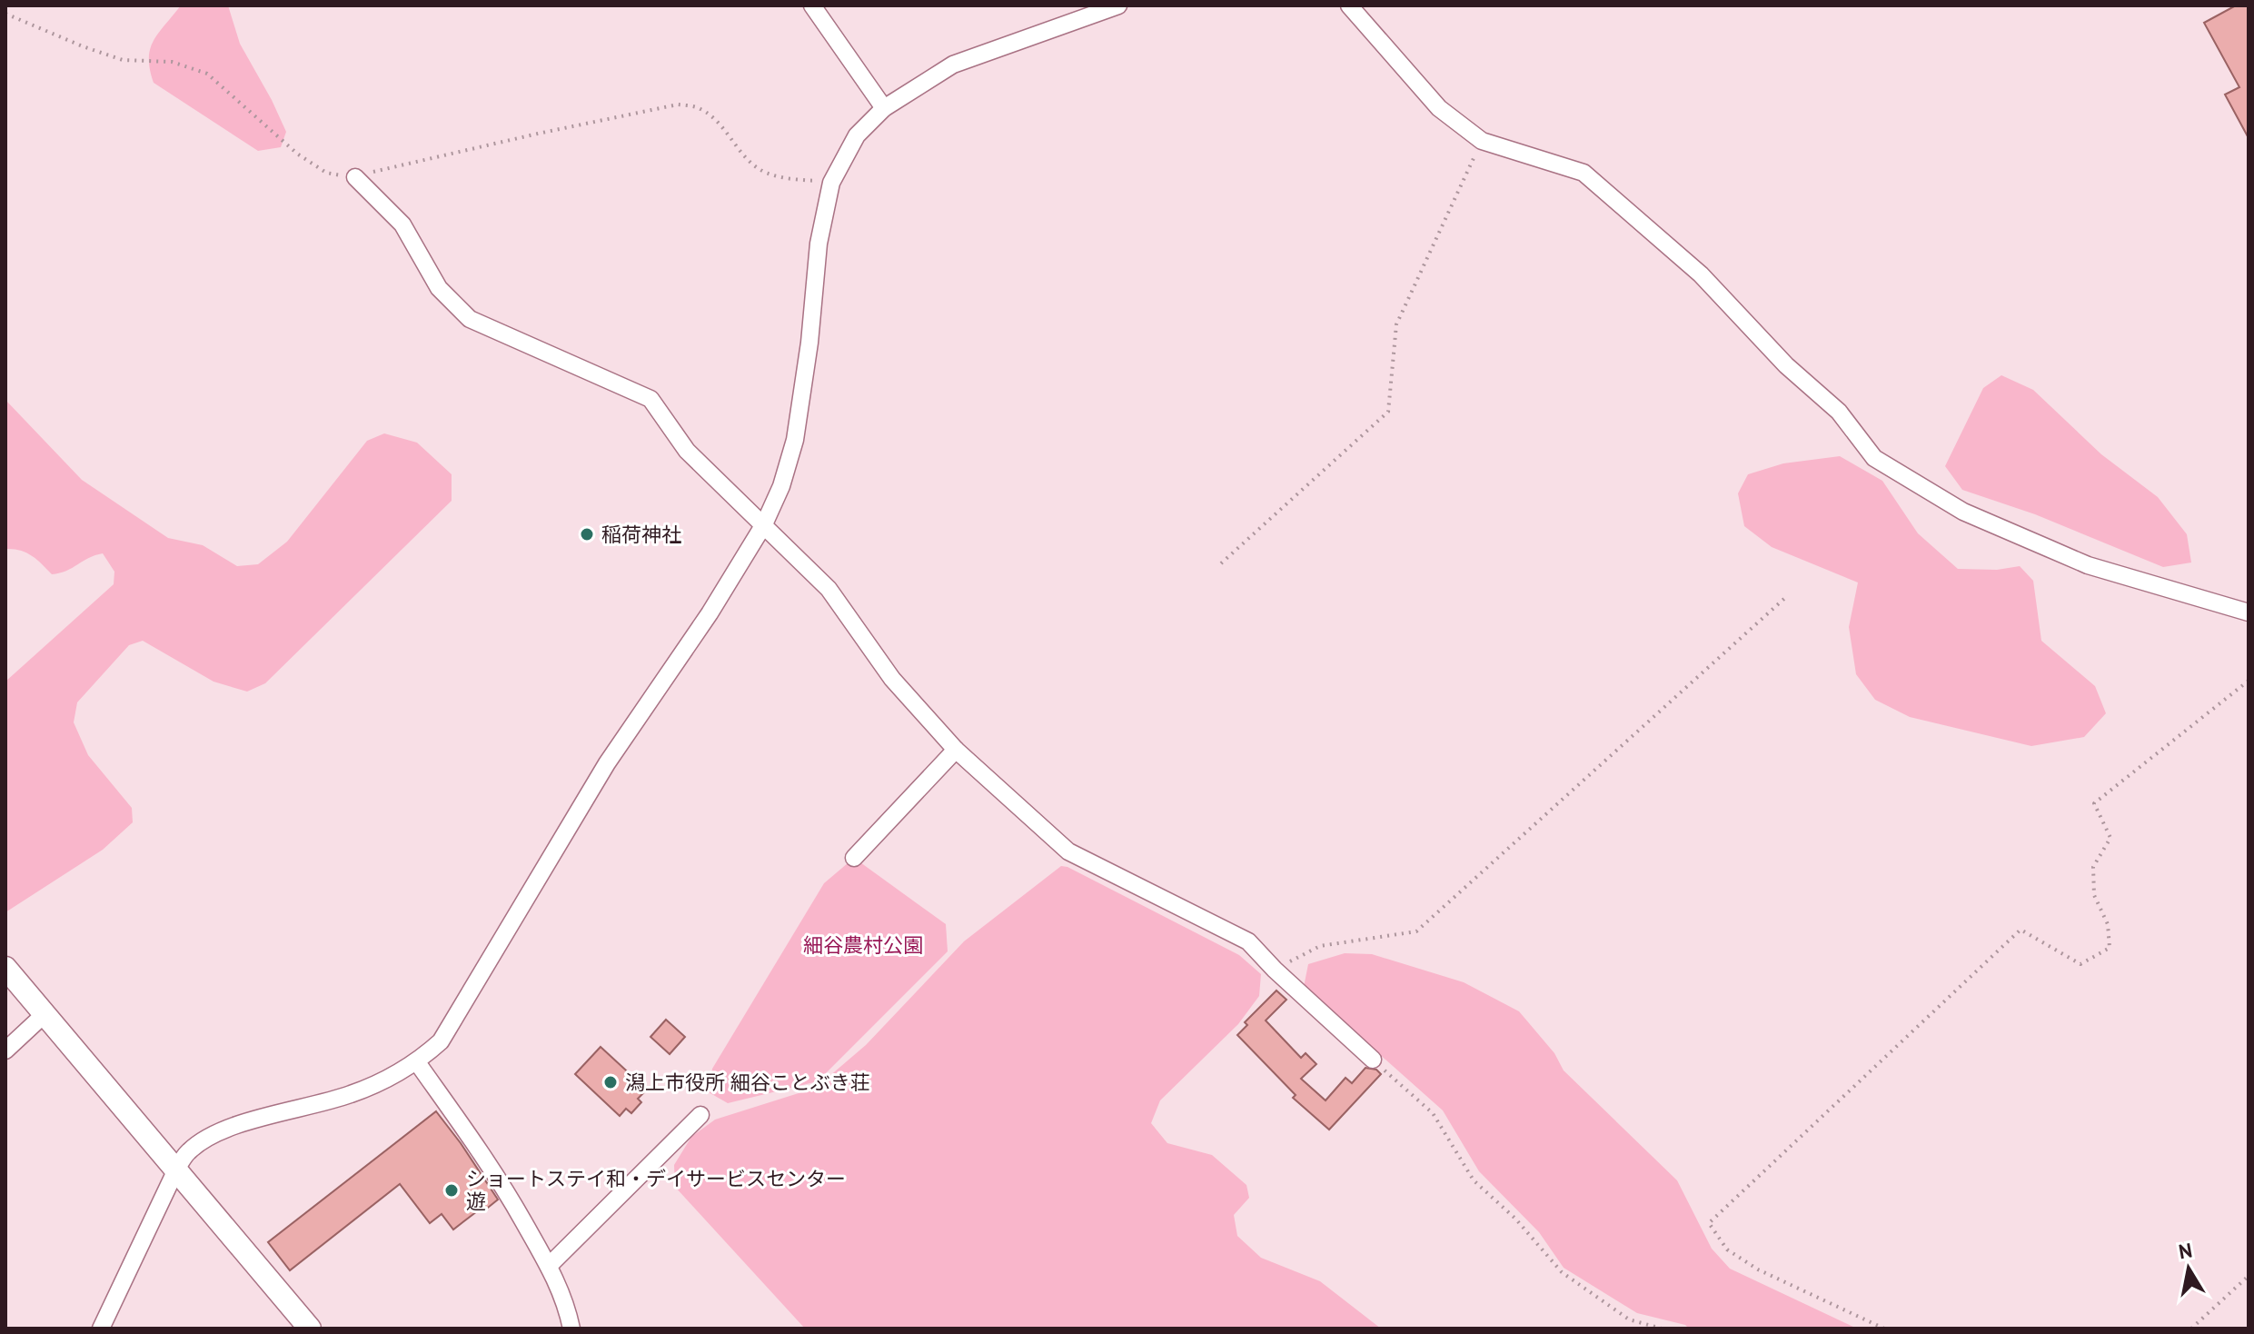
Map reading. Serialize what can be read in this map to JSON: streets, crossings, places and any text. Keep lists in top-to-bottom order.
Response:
{
  "parks": ["細谷農村公園"],
  "places": ["稲荷神社", "潟上市役所 細谷ことぶき荘", "ショートステイ和・デイサービスセンター 遊"],
  "north": "top"
}
